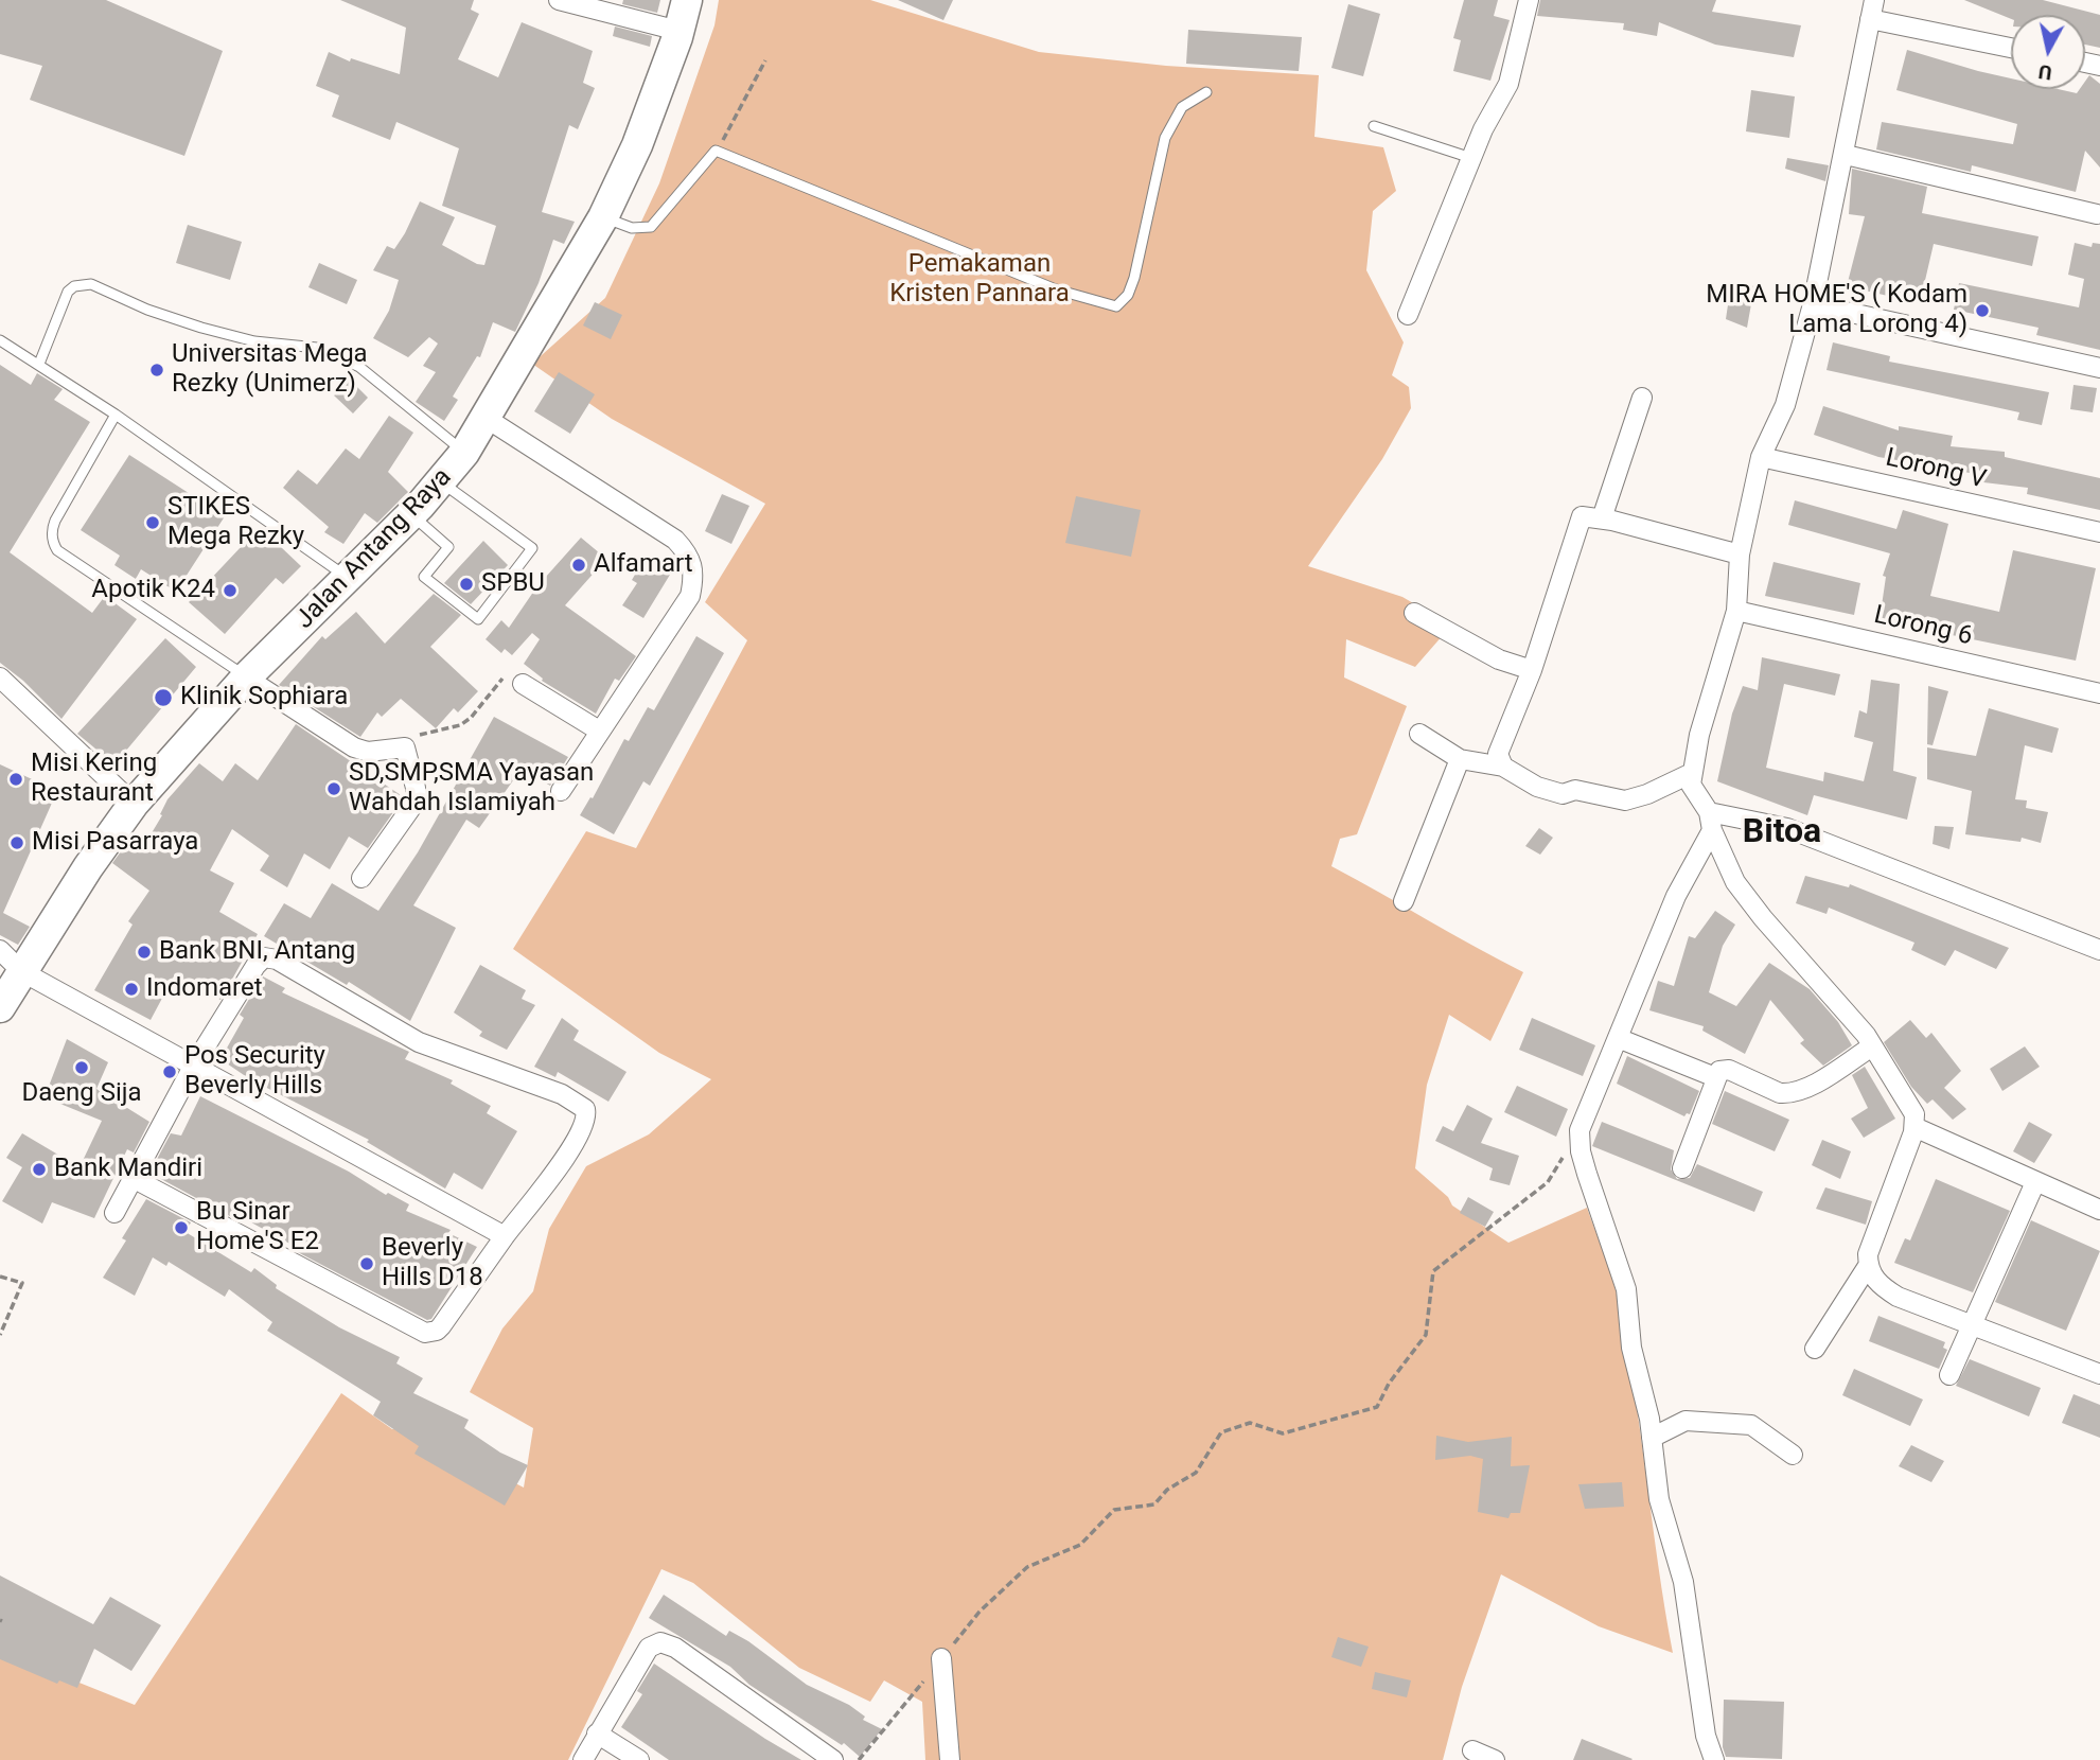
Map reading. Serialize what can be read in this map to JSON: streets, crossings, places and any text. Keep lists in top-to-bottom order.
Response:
{
  "streets": {
    "main road": ["Jalan Antang Raya"],
    "street": ["Lorong V", "Lorong 6"]
  },
  "districts": ["Bitoa"],
  "parks": ["Pemakaman Kristen Pannara"],
  "places": [
    "MIRA HOME'S ( Kodam Lama Lorong 4)",
    "Universitas Mega Rezky (Unimerz)",
    "STIKES Mega Rezky",
    "Alfamart",
    "SPBU",
    "Apotik K24",
    "Klinik Sophiara",
    "Misi Kering Restaurant",
    "SD,SMP,SMA Yayasan Wahdah Islamiyah",
    "Misi Pasarraya",
    "Bank BNI, Antang",
    "Indomaret",
    "Daeng Sija",
    "Pos Security Beverly Hills",
    "Bank Mandiri",
    "Bu Sinar Home'S E2",
    "Beverly Hills D18"
  ],
  "north": "bottom"
}
